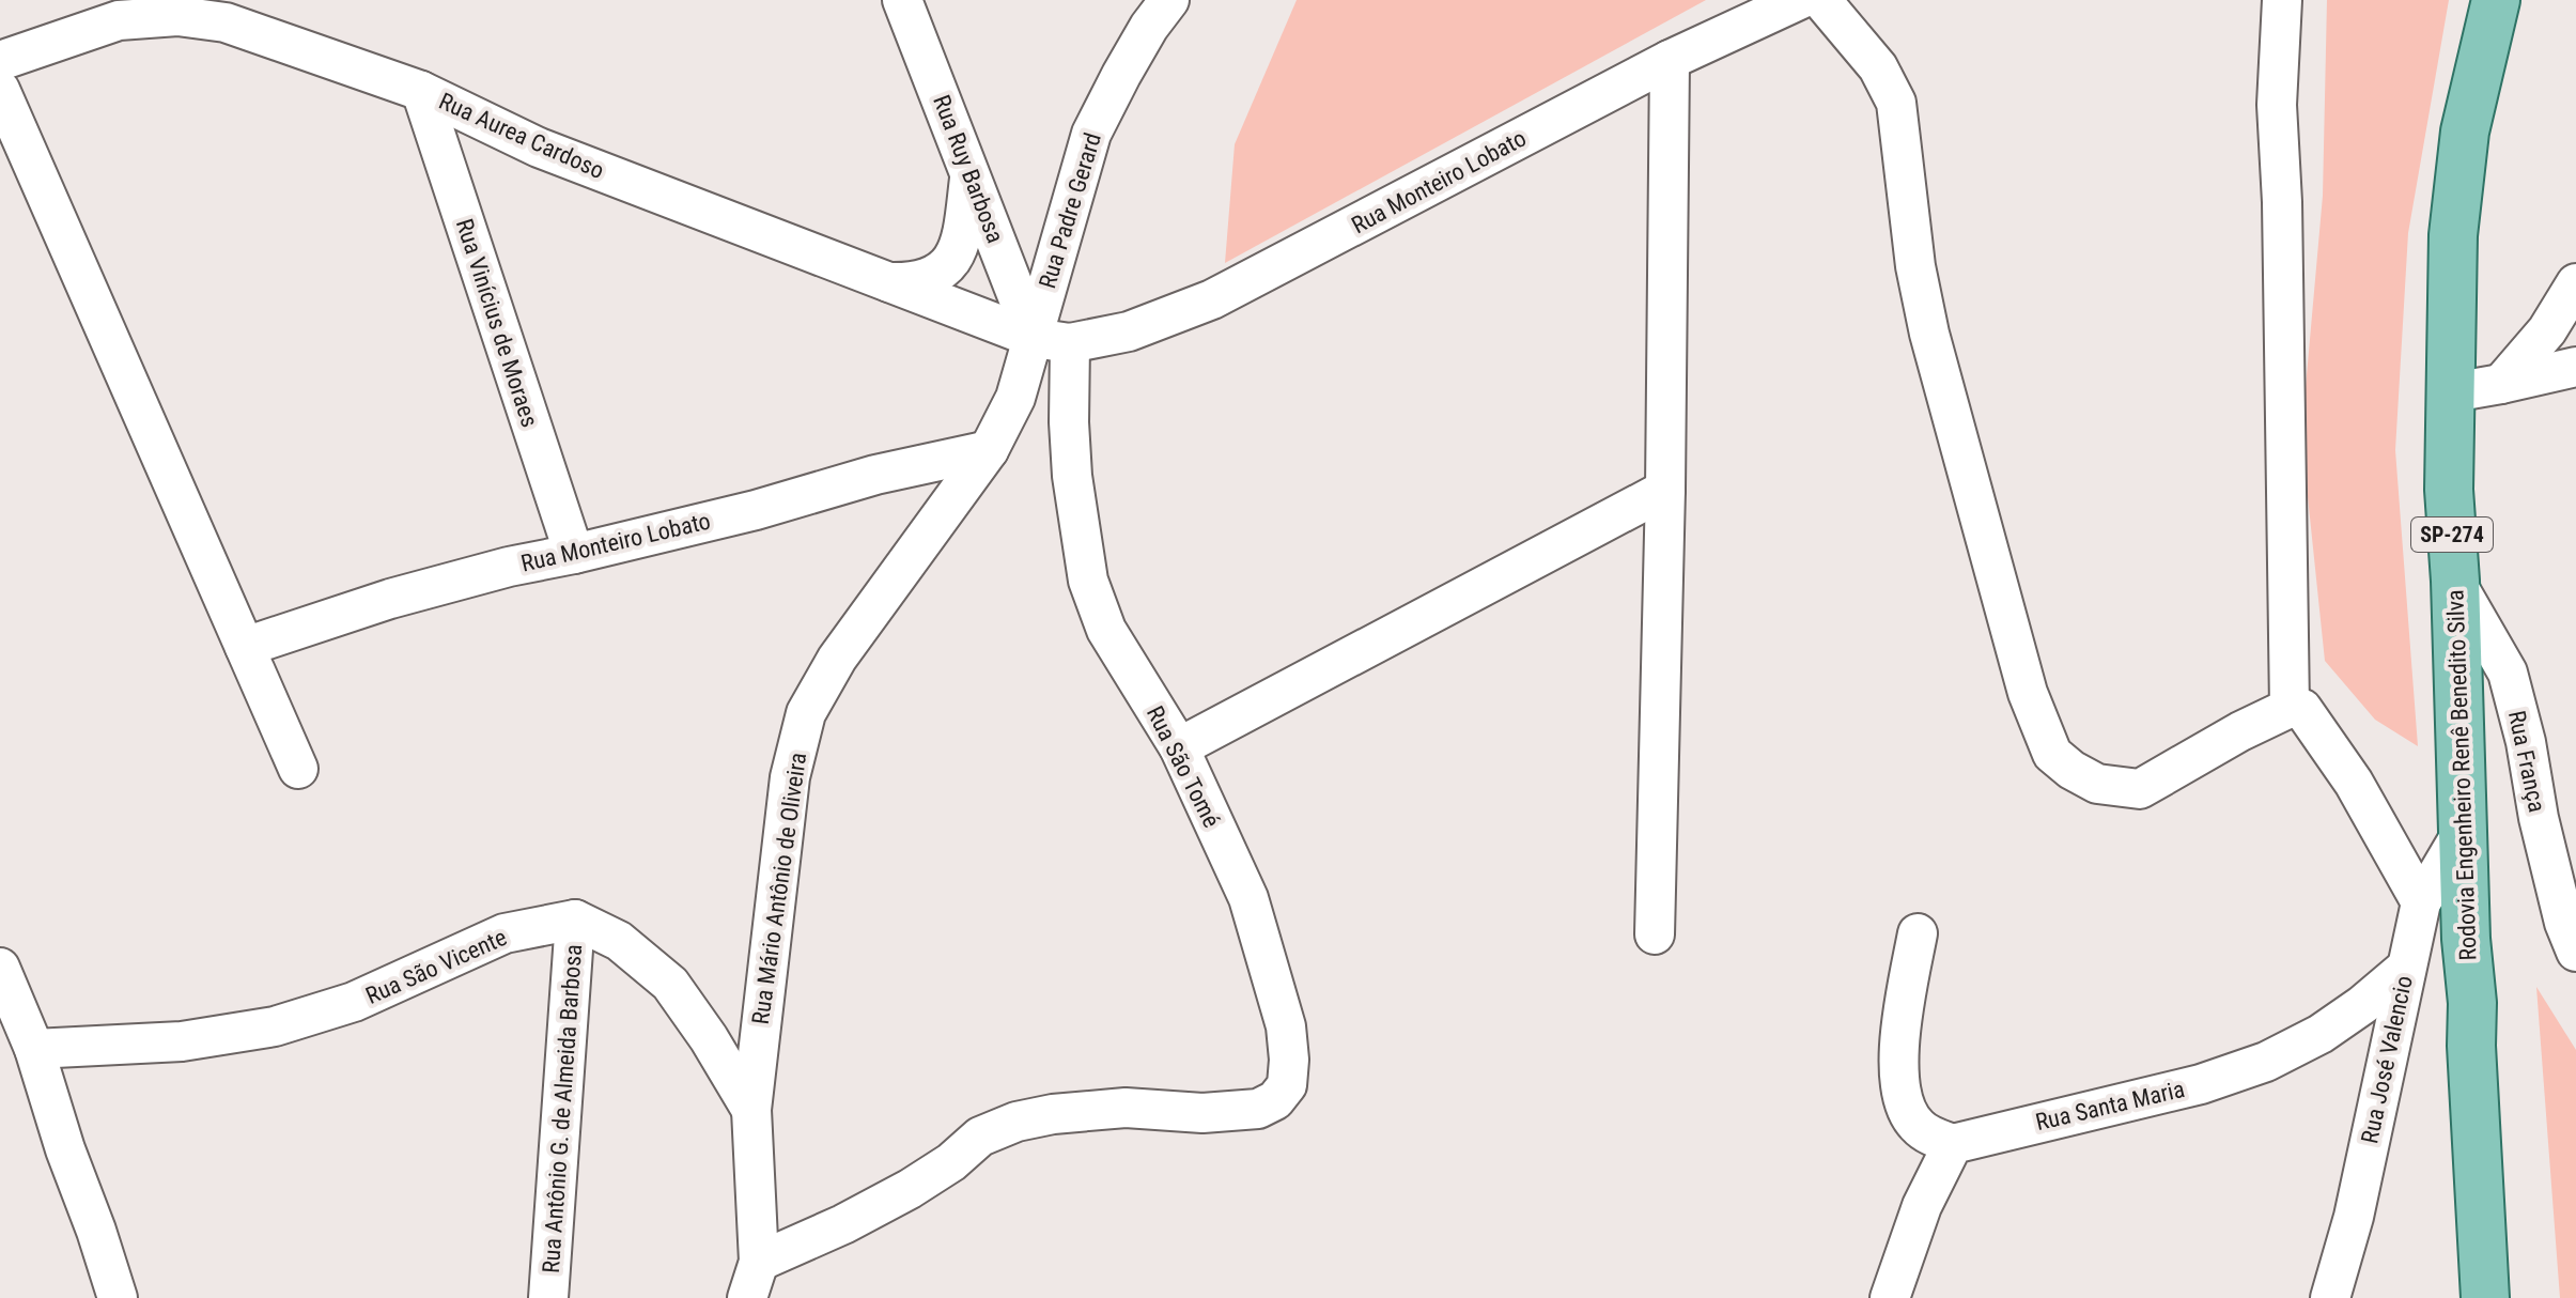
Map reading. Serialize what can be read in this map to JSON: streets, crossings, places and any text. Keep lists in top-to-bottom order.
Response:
{
  "streets": {
    "main road": ["SP-274", "Rodovia Engenheiro Renê Benedito Silva"],
    "street": [
      "Rua Aurea Cardoso",
      "Rua Ruy Barbosa",
      "Rua Monteiro Lobato",
      "Rua Padre Gerard",
      "Rua Vinícius de Moraes",
      "Rua França",
      "Rua São Tomé",
      "Rua Mário Antônio de Oliveira",
      "Rua São Vicente",
      "Rua José Valencio",
      "Rua Santa Maria",
      "Rua Antônio G. de Almeida Barbosa"
    ]
  },
  "crossings": [
    ["Rua Aurea Cardoso", "Rua Ruy Barbosa"],
    ["Rua Aurea Cardoso", "Rua Monteiro Lobato"],
    ["Rua Aurea Cardoso", "Rua Padre Gerard"],
    ["Rua Aurea Cardoso", "Rua Vinícius de Moraes"],
    ["Rua Aurea Cardoso", "Rua São Tomé"],
    ["Rua Aurea Cardoso", "Rua Mário Antônio de Oliveira"],
    ["Rua Ruy Barbosa", "Rua Monteiro Lobato"],
    ["Rua Ruy Barbosa", "Rua Padre Gerard"],
    ["Rua Ruy Barbosa", "Rua São Tomé"],
    ["Rua Ruy Barbosa", "Rua Mário Antônio de Oliveira"],
    ["Rua Monteiro Lobato", "Rua Padre Gerard"],
    ["Rua Monteiro Lobato", "Rua Vinícius de Moraes"],
    ["Rua Monteiro Lobato", "Rua São Tomé"],
    ["Rua Monteiro Lobato", "Rua Mário Antônio de Oliveira"],
    ["Rua Padre Gerard", "Rua São Tomé"],
    ["Rua Padre Gerard", "Rua Mário Antônio de Oliveira"],
    ["Rua França", "Rodovia Engenheiro Renê Benedito Silva"],
    ["Rua São Tomé", "Rua Mário Antônio de Oliveira"],
    ["Rodovia Engenheiro Renê Benedito Silva", "Rua José Valencio"],
    ["Rua São Vicente", "Rua Antônio G. de Almeida Barbosa"],
    ["Rua José Valencio", "Rua Santa Maria"]
  ]
}
